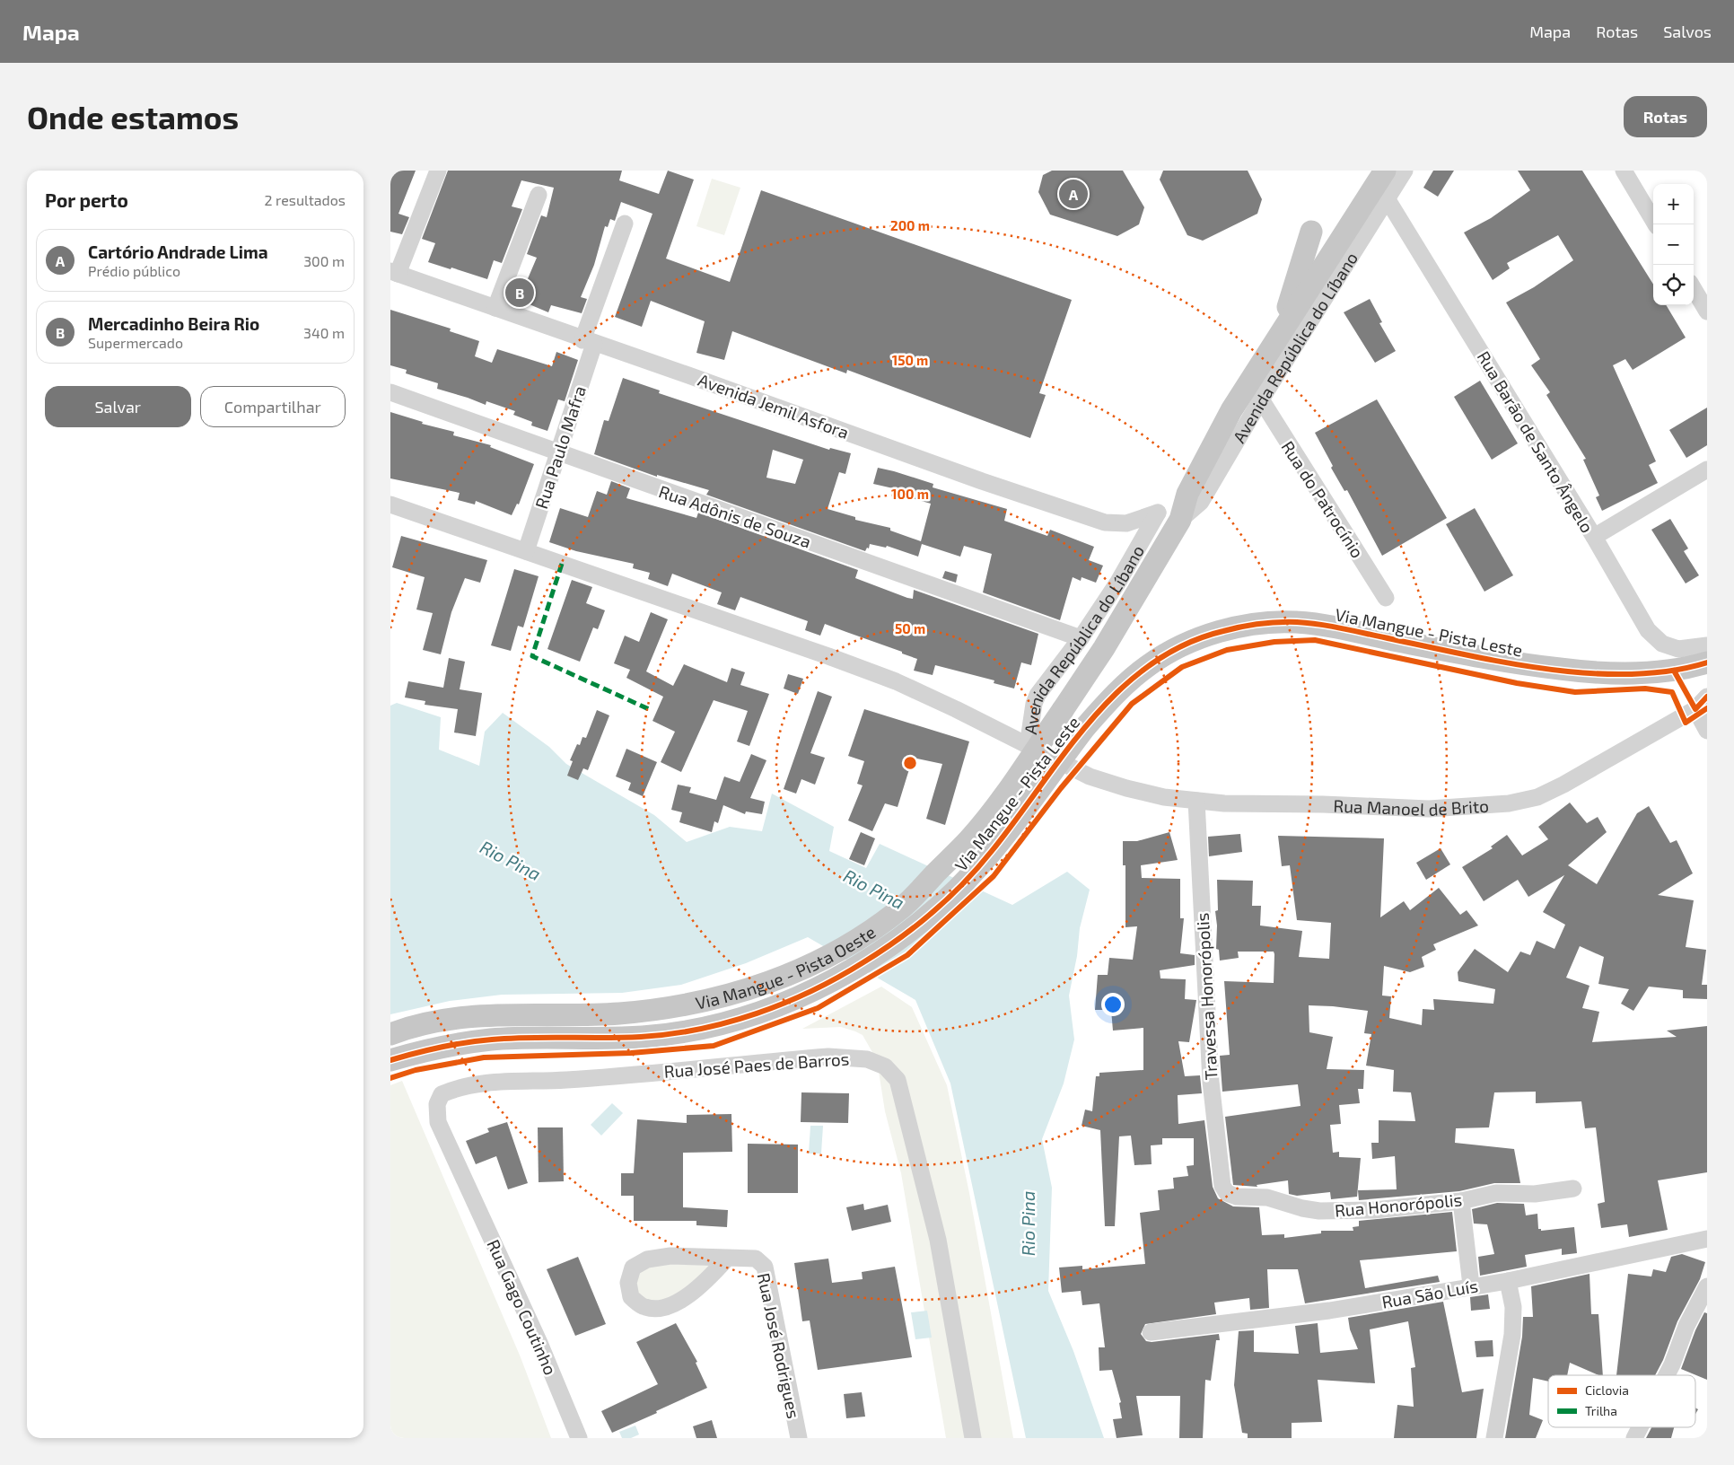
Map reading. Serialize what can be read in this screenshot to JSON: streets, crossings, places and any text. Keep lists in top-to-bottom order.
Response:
{
  "streets": {
    "main road": ["Avenida República do Líbano", "Via Mangue - Pista Leste", "Via Mangue - Pista Oeste"],
    "street": [
      "Avenida Jemil Asfora",
      "Rua Barão de Santo Ângelo",
      "Rua Paulo Mafra",
      "Rua do Patrocínio",
      "Rua Adônis de Souza",
      "Rua Manoel de Brito",
      "Travessa Honorópolis",
      "Rua José Paes de Barros",
      "Rua Honorópolis",
      "Rua São Luís",
      "Rua Gago Coutinho",
      "Rua José Rodrigues"
    ]
  },
  "crossings": [
    ["Avenida República do Líbano", "Avenida Jemil Asfora"],
    ["Avenida República do Líbano", "Rua Barão de Santo Ângelo"],
    ["Avenida República do Líbano", "Rua do Patrocínio"],
    ["Avenida República do Líbano", "Rua Adônis de Souza"],
    ["Avenida República do Líbano", "Rua Manoel de Brito"],
    ["Avenida República do Líbano", "Via Mangue - Pista Oeste"],
    ["Avenida Jemil Asfora", "Rua Paulo Mafra"],
    ["Rua Paulo Mafra", "Rua Adônis de Souza"],
    ["Rua Paulo Mafra", "Rua Manoel de Brito"],
    ["Rua Manoel de Brito", "Travessa Honorópolis"],
    ["Travessa Honorópolis", "Rua Honorópolis"],
    ["Rua José Paes de Barros", "Rua Gago Coutinho"]
  ],
  "water": ["Rio Pina"],
  "legend": ["Ciclovia", "Trilha"],
  "page": {
    "header": "Mapa",
    "nav": ["Mapa", "Rotas", "Salvos"],
    "buttons": [
      "Rotas",
      ["Salvar", "Compartilhar"]
    ],
    "title": "Onde estamos",
    "heading": ["Por perto", "2 resultados"],
    "pins": ["A", "B"],
    "map_buttons": ["+", "−"],
    "list": [
      {
        "mark": "A",
        "name": "Cartório Andrade Lima",
        "note": "Prédio público",
        "value": "300 m"
      },
      {
        "mark": "B",
        "name": "Mercadinho Beira Rio",
        "note": "Supermercado",
        "value": "340 m"
      }
    ]
  },
  "rings": [
    "200 m",
    "150 m",
    "100 m",
    "50 m"
  ]
}
